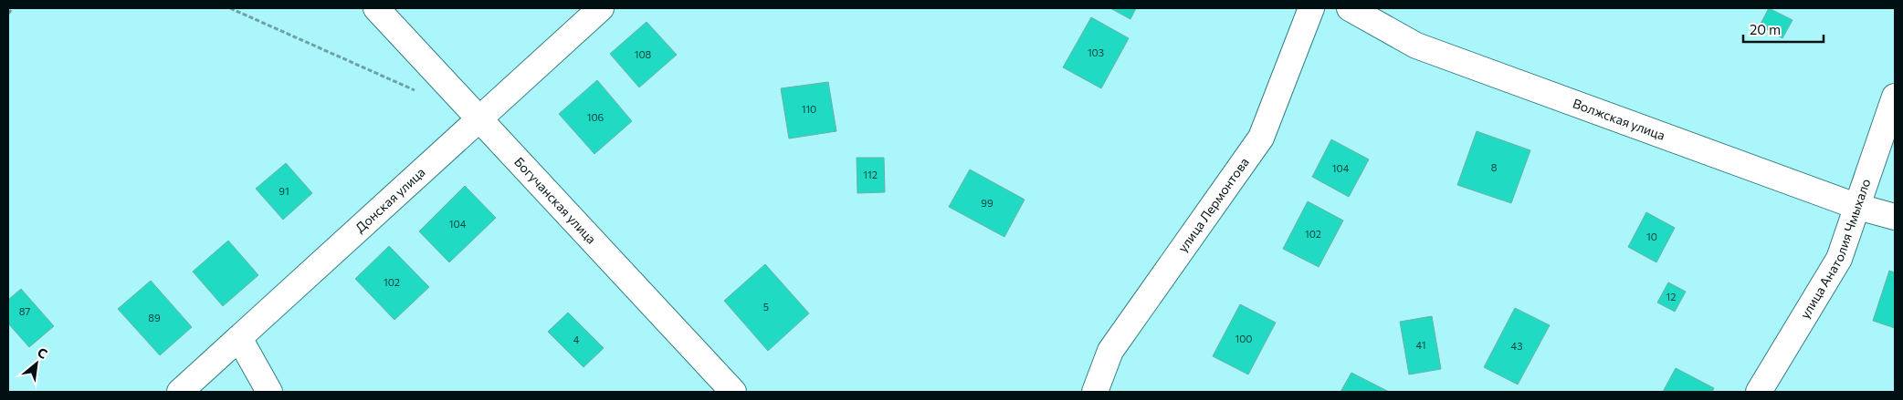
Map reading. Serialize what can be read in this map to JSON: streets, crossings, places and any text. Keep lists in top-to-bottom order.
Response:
{
  "streets": {
    "street": [
      "Волжская улица",
      "Донская улица",
      "Богучанская улица",
      "улица Лермонтова",
      "улица Анатолия Чмыхало"
    ]
  },
  "crossings": [
    ["Волжская улица", "улица Анатолия Чмыхало"],
    ["Донская улица", "Богучанская улица"]
  ],
  "house_numbers": [
    "103",
    "108",
    "110",
    "106",
    "8",
    "104",
    "112",
    "91",
    "99",
    "104",
    "102",
    "10",
    "102",
    "12",
    "5",
    "87",
    "89",
    "100",
    "4",
    "41",
    "43"
  ],
  "scale_bar": "20 m",
  "north": "top right"
}
